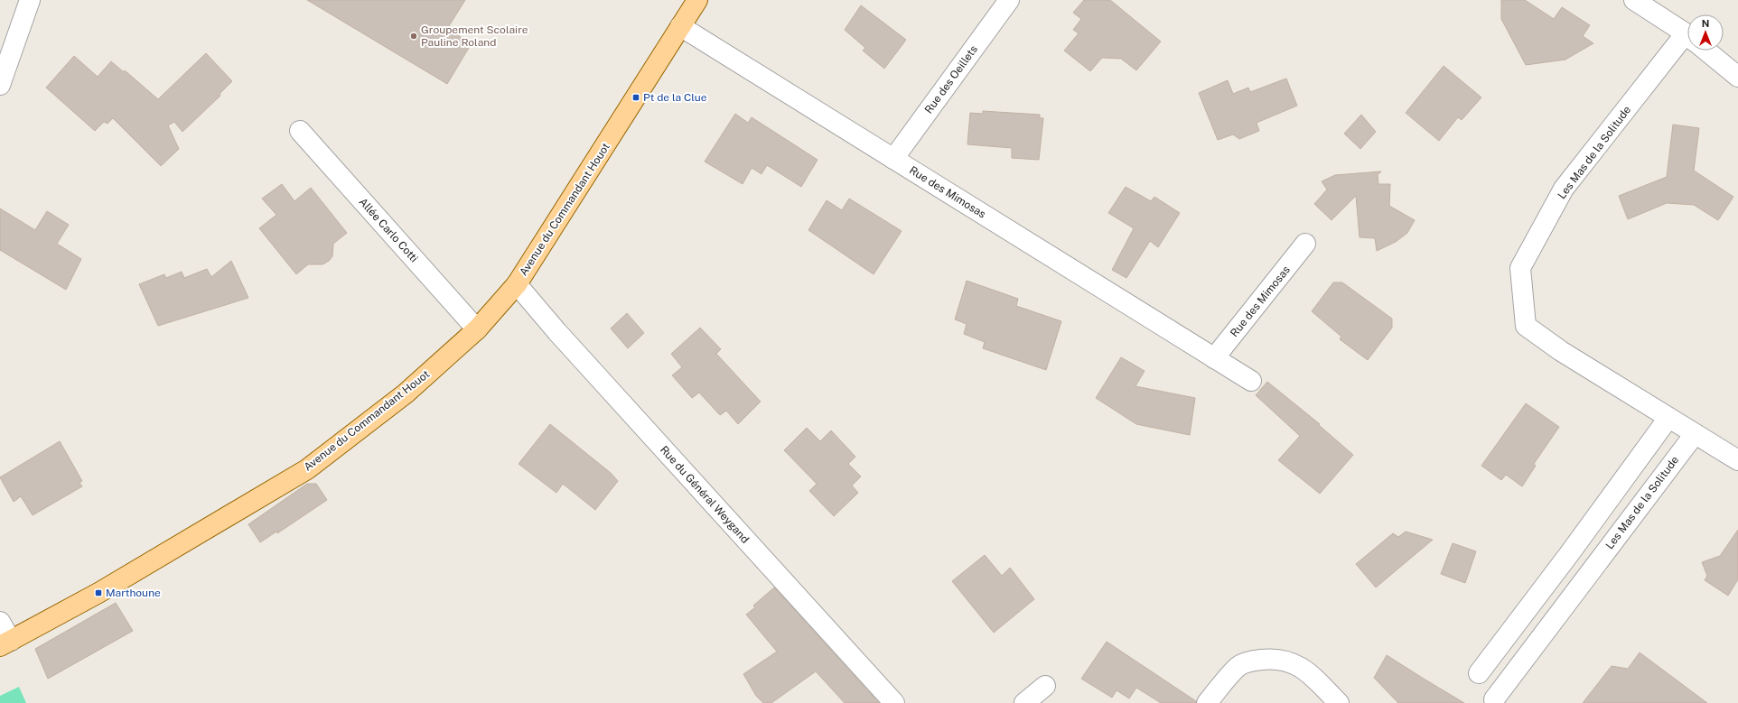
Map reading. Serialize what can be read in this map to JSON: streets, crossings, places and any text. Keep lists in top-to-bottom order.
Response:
{
  "streets": {
    "main road": ["Avenue du Commandant Houot"],
    "street": [
      "Rue des Oeillets",
      "Les Mas de la Solitude",
      "Rue des Mimosas",
      "Allée Carlo Cotti",
      "Rue du Général Weygand"
    ]
  },
  "crossings": [
    ["Rue des Oeillets", "Rue des Mimosas"],
    ["Rue des Mimosas", "Avenue du Commandant Houot"],
    ["Avenue du Commandant Houot", "Allée Carlo Cotti"],
    ["Avenue du Commandant Houot", "Rue du Général Weygand"]
  ],
  "places": {
    "other": ["Groupement Scolaire Pauline Roland"],
    "transit": ["Pt de la Clue", "Marthoune"]
  },
  "north": "top"
}
